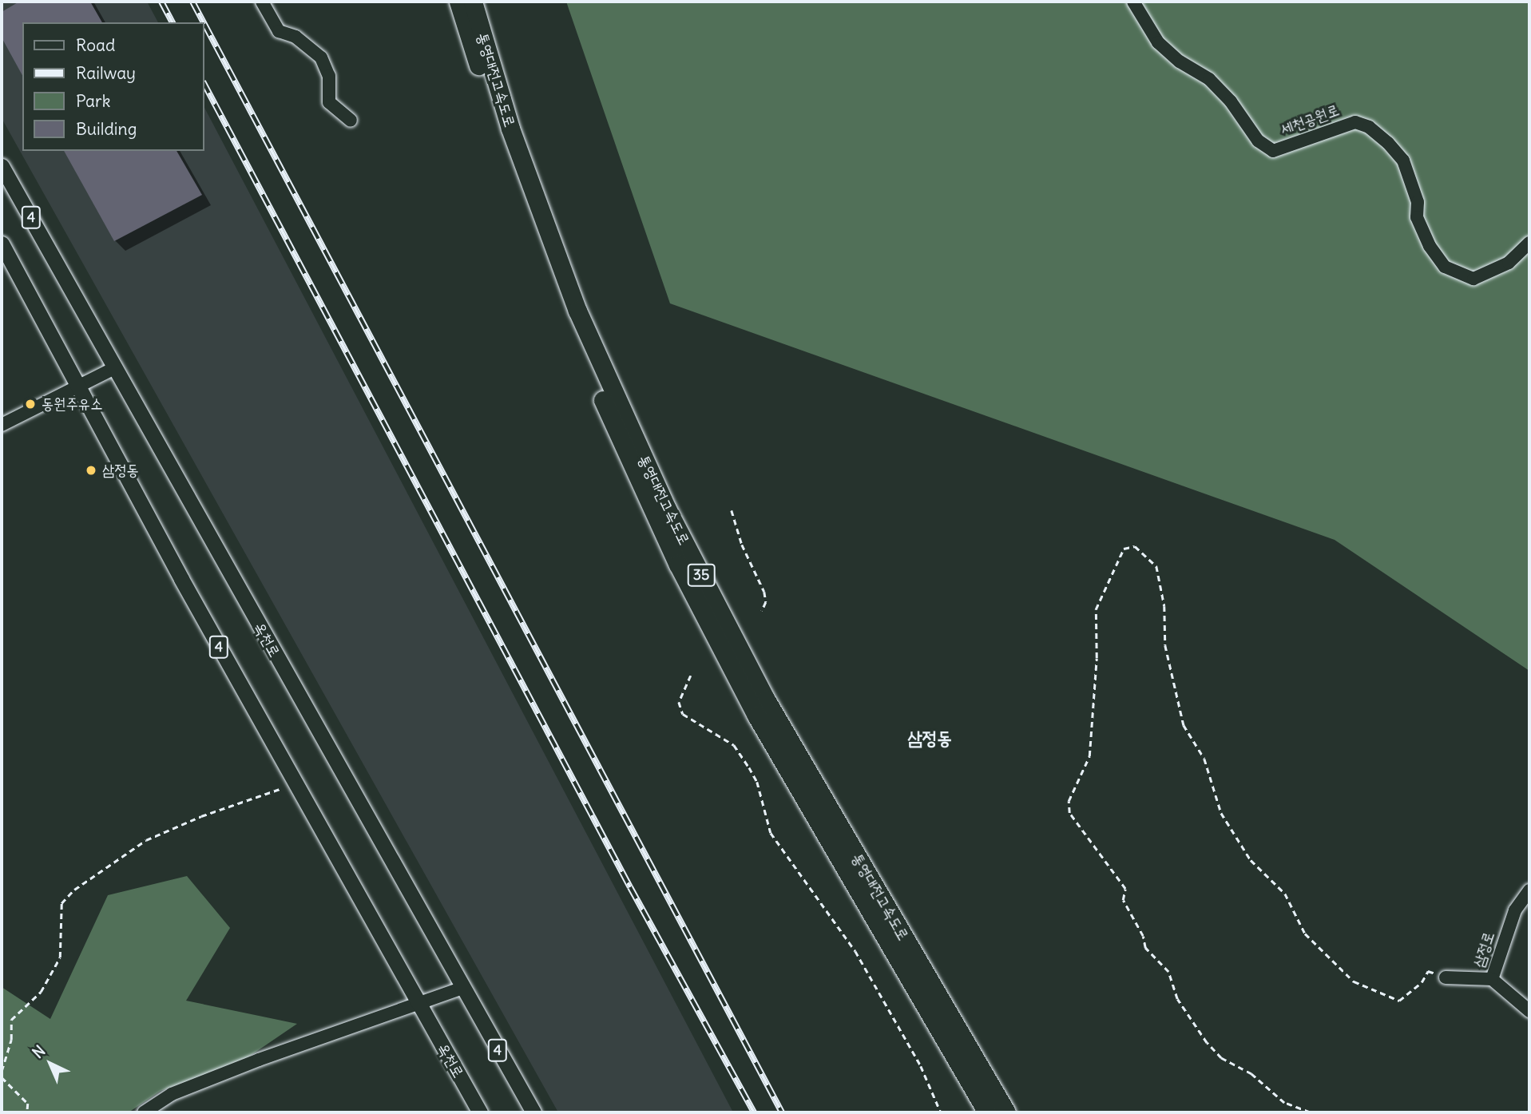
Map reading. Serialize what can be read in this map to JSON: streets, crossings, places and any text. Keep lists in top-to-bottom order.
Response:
{
  "streets": {
    "highway": ["통영대전고속도로", "35"],
    "main road": ["4", "옥천로"],
    "street": ["세천공원로", "삼정로"]
  },
  "districts": ["삼정동"],
  "places": ["동원주유소", "삼정동"],
  "legend": [
    "Road",
    "Railway",
    "Park",
    "Building"
  ],
  "north": "top left"
}
